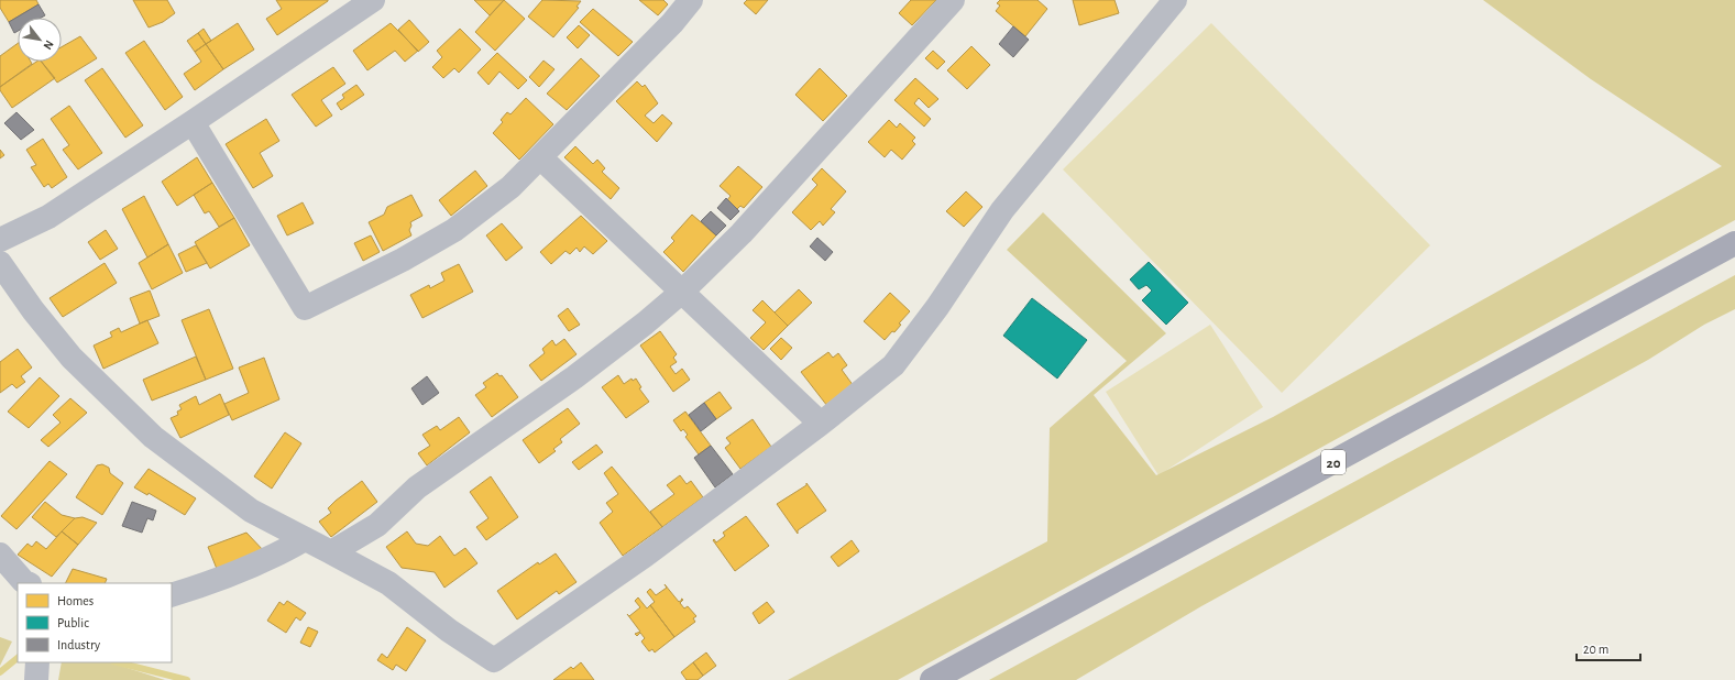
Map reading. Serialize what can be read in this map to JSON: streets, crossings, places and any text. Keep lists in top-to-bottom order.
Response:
{
  "streets": {
    "main road": ["20"]
  },
  "legend": ["Homes", "Public", "Industry"],
  "scale_bar": "20 m",
  "north": "bottom right"
}
